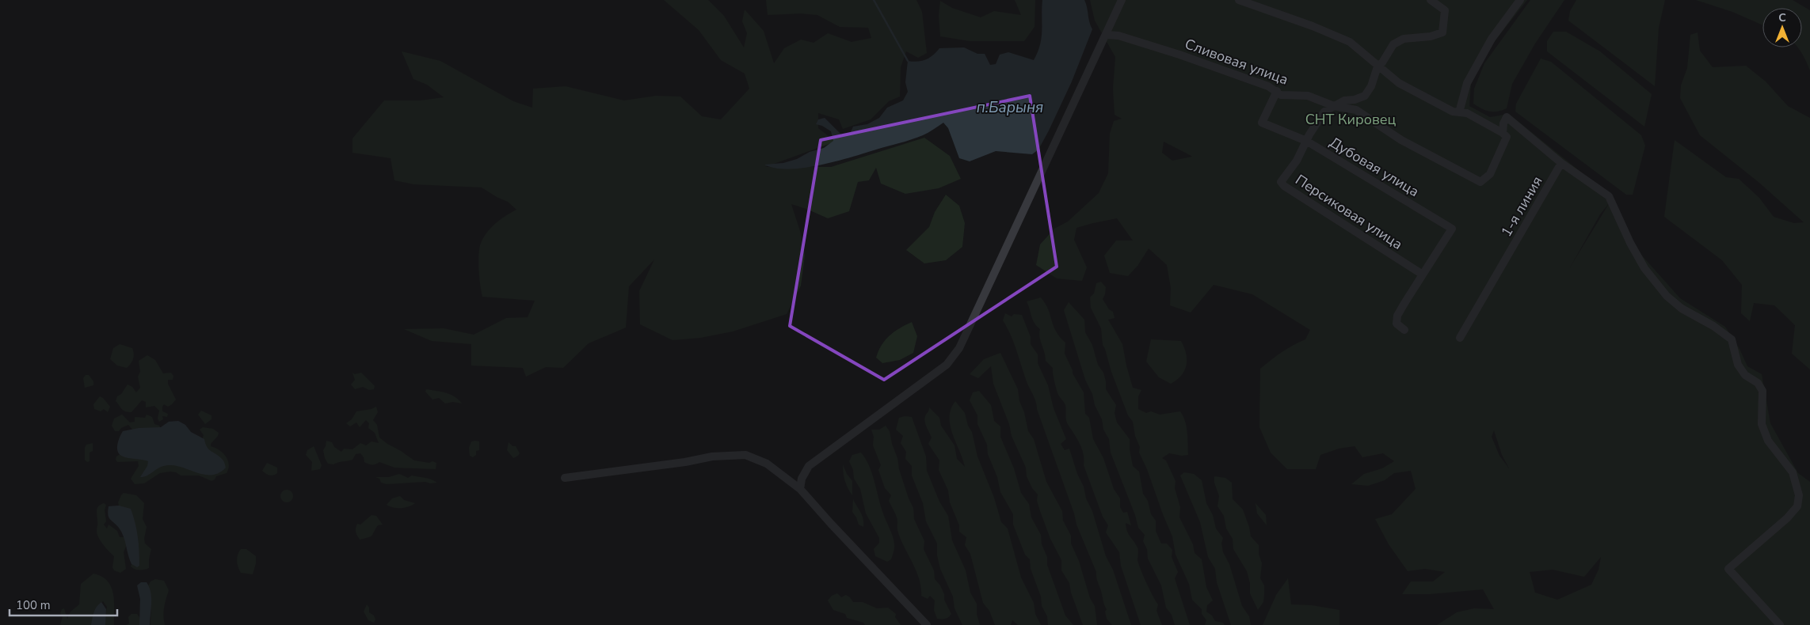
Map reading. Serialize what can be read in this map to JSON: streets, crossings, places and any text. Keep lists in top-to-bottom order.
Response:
{
  "streets": {
    "street": [
      "Сливовая улица",
      "Дубовая улица",
      "1-я линия",
      "Персиковая улица"
    ]
  },
  "crossings": [
    ["Сливовая улица", "Дубовая улица"],
    ["Сливовая улица", "Персиковая улица"],
    ["Дубовая улица", "Персиковая улица"]
  ],
  "water": ["п.Барыня"],
  "parks": ["СНТ Кировец"],
  "scale_bar": "100 m",
  "north": "top"
}
